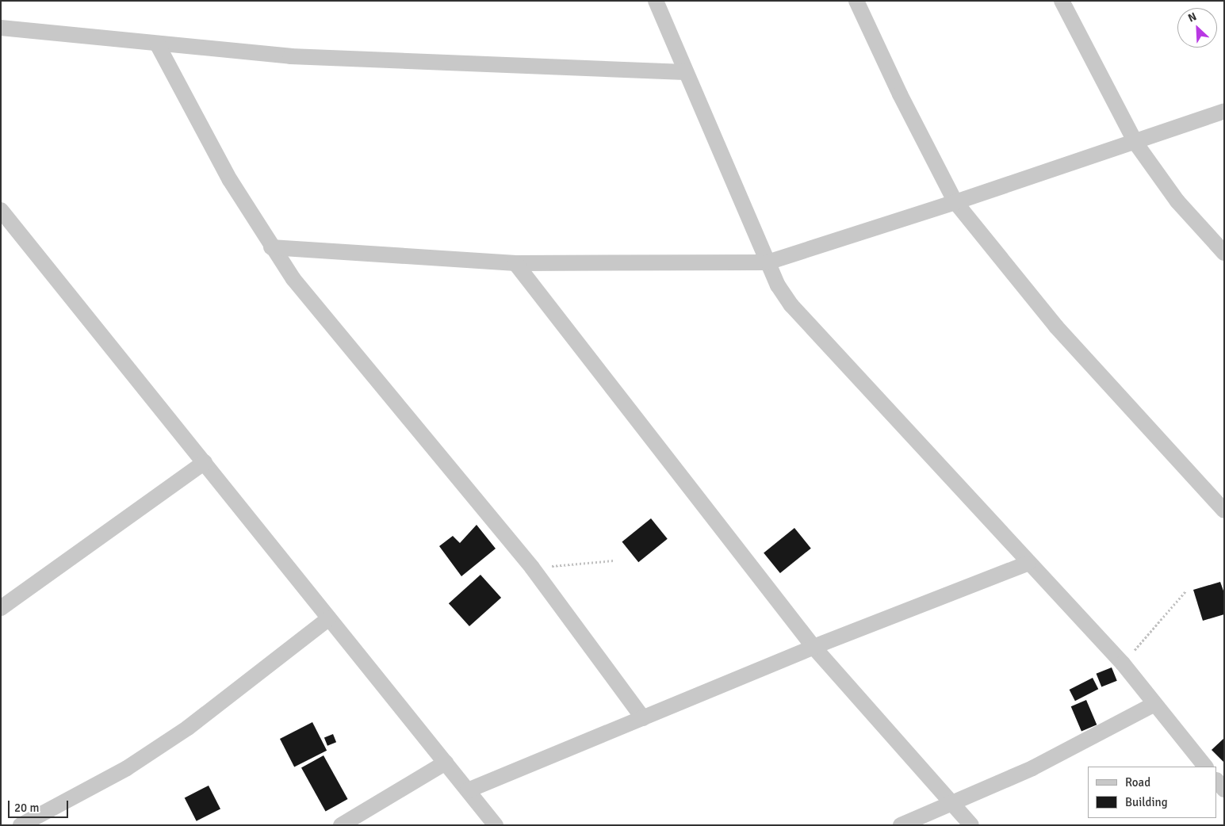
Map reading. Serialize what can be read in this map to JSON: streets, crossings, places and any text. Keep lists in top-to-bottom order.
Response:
{
  "legend": ["Road", "Building"],
  "scale_bar": "20 m",
  "north": "top left"
}
